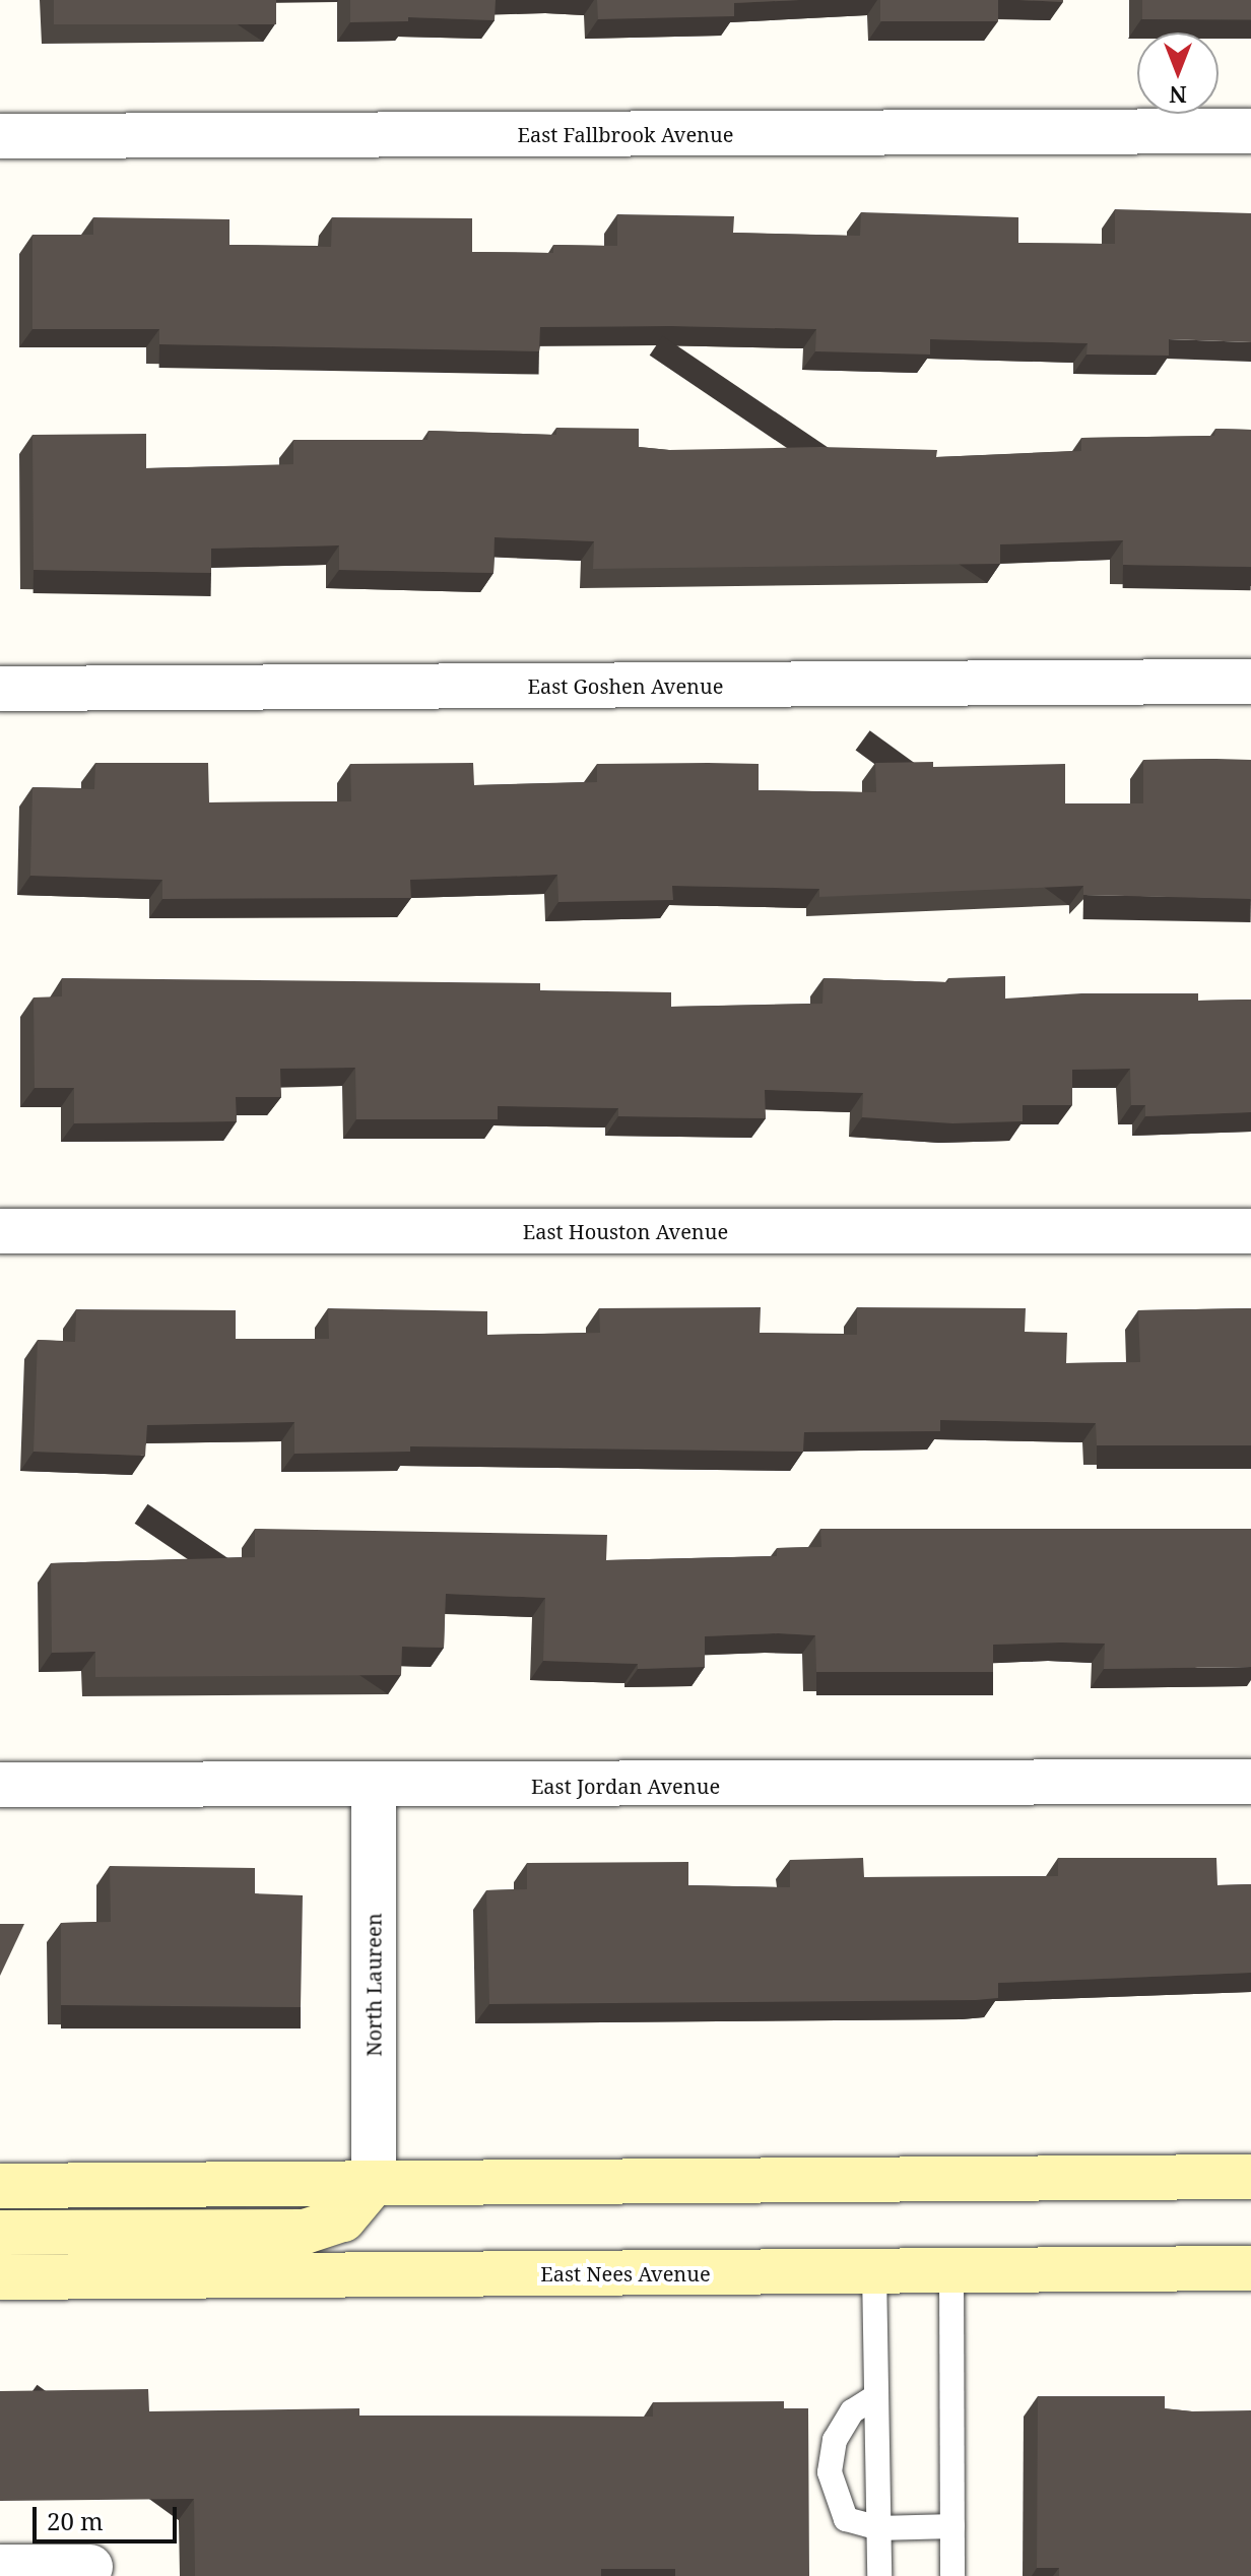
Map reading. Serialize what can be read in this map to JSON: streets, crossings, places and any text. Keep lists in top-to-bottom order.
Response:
{
  "streets": {
    "main road": ["East Nees Avenue"],
    "street": [
      "East Fallbrook Avenue",
      "East Goshen Avenue",
      "East Houston Avenue",
      "East Jordan Avenue",
      "North Laureen"
    ]
  },
  "crossings": [
    ["East Jordan Avenue", "North Laureen"]
  ],
  "scale_bar": "20 m",
  "north": "bottom"
}
